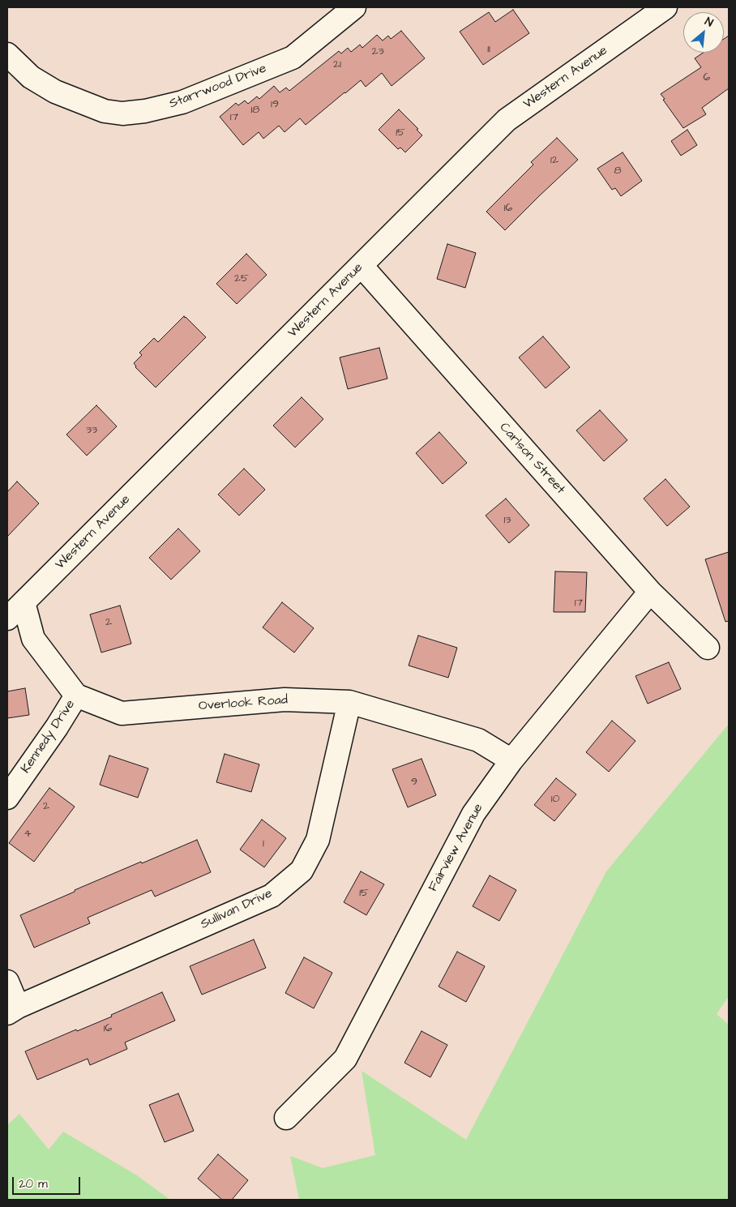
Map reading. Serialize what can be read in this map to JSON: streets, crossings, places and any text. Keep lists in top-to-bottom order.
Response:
{
  "streets": {
    "street": [
      "Western Avenue",
      "Starrwood Drive",
      "Carlson Street",
      "Overlook Road",
      "Kennedy Drive",
      "Fairview Avenue",
      "Sullivan Drive"
    ]
  },
  "crossings": [
    ["Western Avenue", "Carlson Street"],
    ["Carlson Street", "Fairview Avenue"],
    ["Overlook Road", "Kennedy Drive"],
    ["Overlook Road", "Fairview Avenue"],
    ["Overlook Road", "Sullivan Drive"]
  ],
  "house_numbers": [
    "11",
    "23",
    "21",
    "6",
    "19",
    "18",
    "17",
    "15",
    "12",
    "8",
    "16",
    "25",
    "33",
    "13",
    "17",
    "2",
    "9",
    "10",
    "2",
    "4",
    "1",
    "15",
    "16"
  ],
  "scale_bar": "20 m",
  "north": "top right"
}
